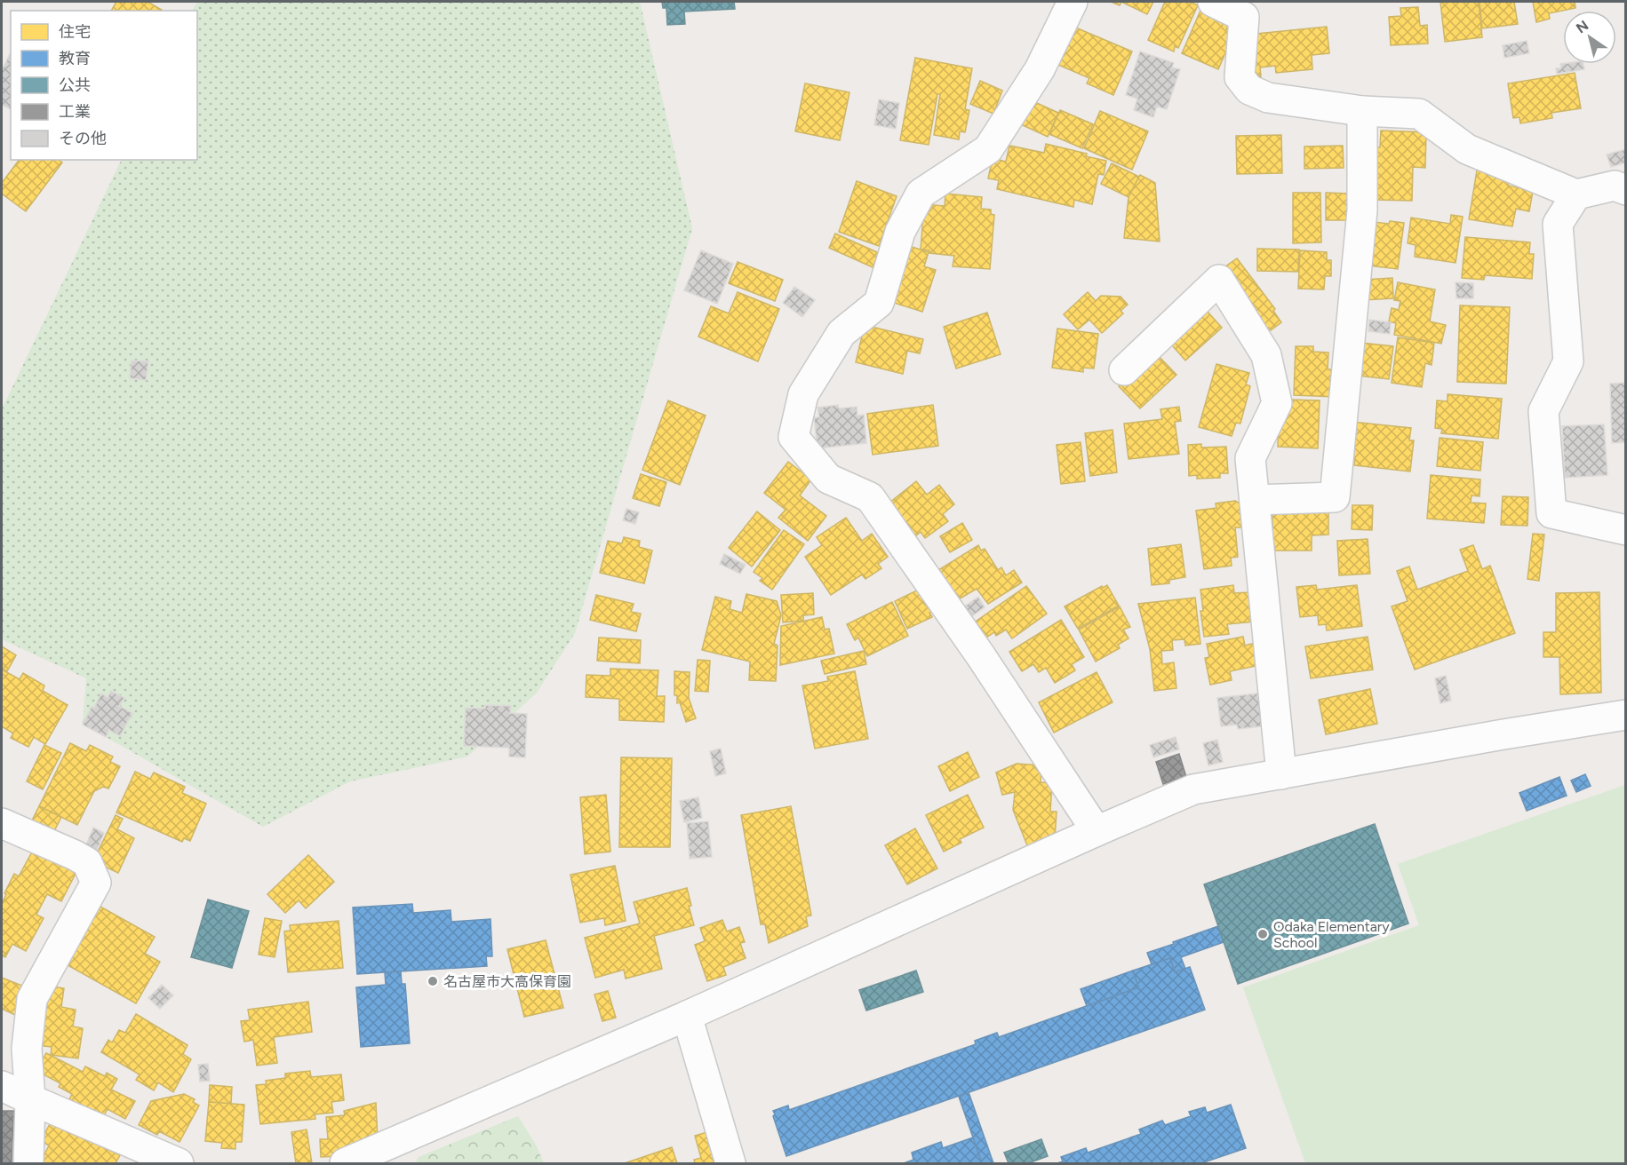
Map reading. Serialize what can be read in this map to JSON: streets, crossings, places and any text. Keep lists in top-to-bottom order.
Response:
{
  "places": ["Odaka Elementary School", "名古屋市大高保育園"],
  "legend": [
    "住宅",
    "教育",
    "公共",
    "工業",
    "その他"
  ],
  "north": "top left"
}
